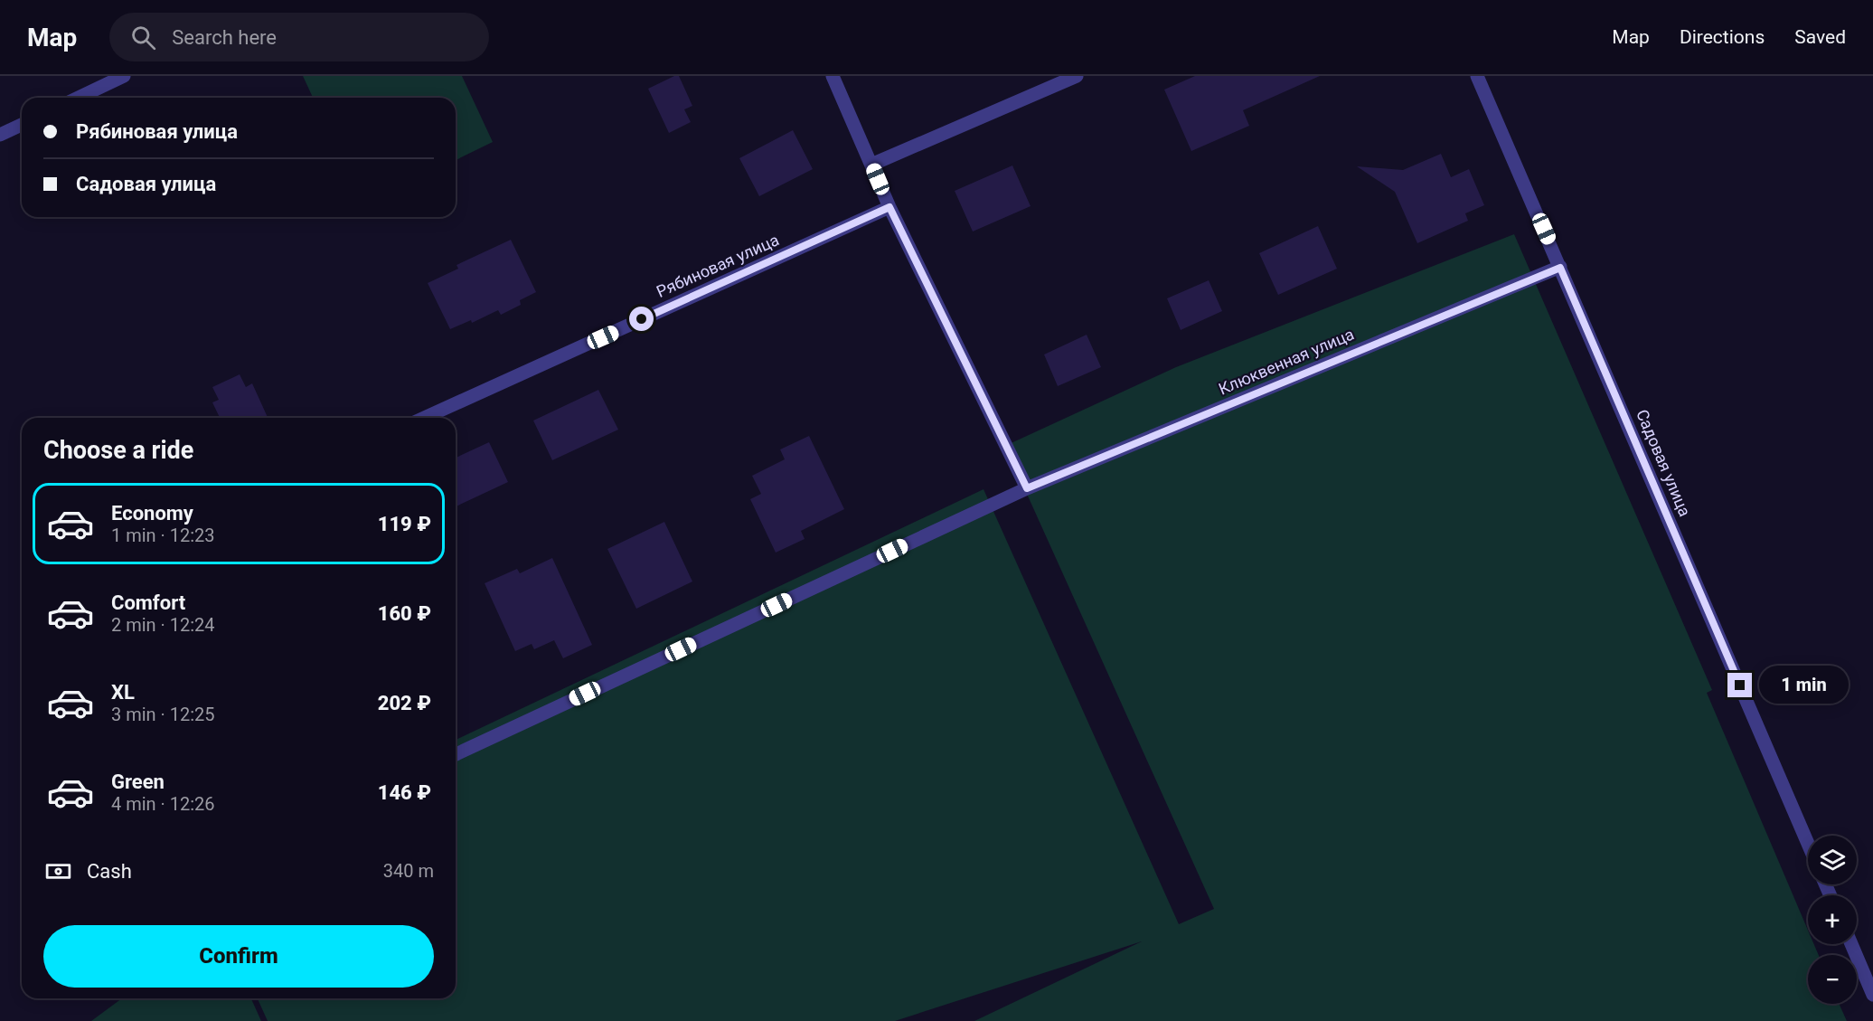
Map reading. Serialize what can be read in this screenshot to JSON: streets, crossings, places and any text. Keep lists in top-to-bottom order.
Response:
{
  "streets": {
    "street": ["Рябиновая улица", "Клюквенная улица", "Садовая улица"]
  },
  "crossings": [
    ["Клюквенная улица", "Садовая улица"]
  ],
  "page": {
    "header": "Map",
    "search": "Search here",
    "nav": ["Map", "Directions", "Saved"],
    "banner": ["Рябиновая улица", "Садовая улица"],
    "heading": "Choose a ride",
    "list": [
      {
        "name": "Economy",
        "note": "1 min · 12:23",
        "value": "119 ₽"
      },
      {
        "name": "Comfort",
        "note": "2 min · 12:24",
        "value": "160 ₽"
      },
      {
        "name": "XL",
        "note": "3 min · 12:25",
        "value": "202 ₽"
      },
      {
        "name": "Green",
        "note": "4 min · 12:26",
        "value": "146 ₽"
      }
    ],
    "bubble": "1 min",
    "map_buttons": ["+", "−"],
    "pay": ["Cash", "340 m"],
    "buttons": "Confirm"
  }
}
